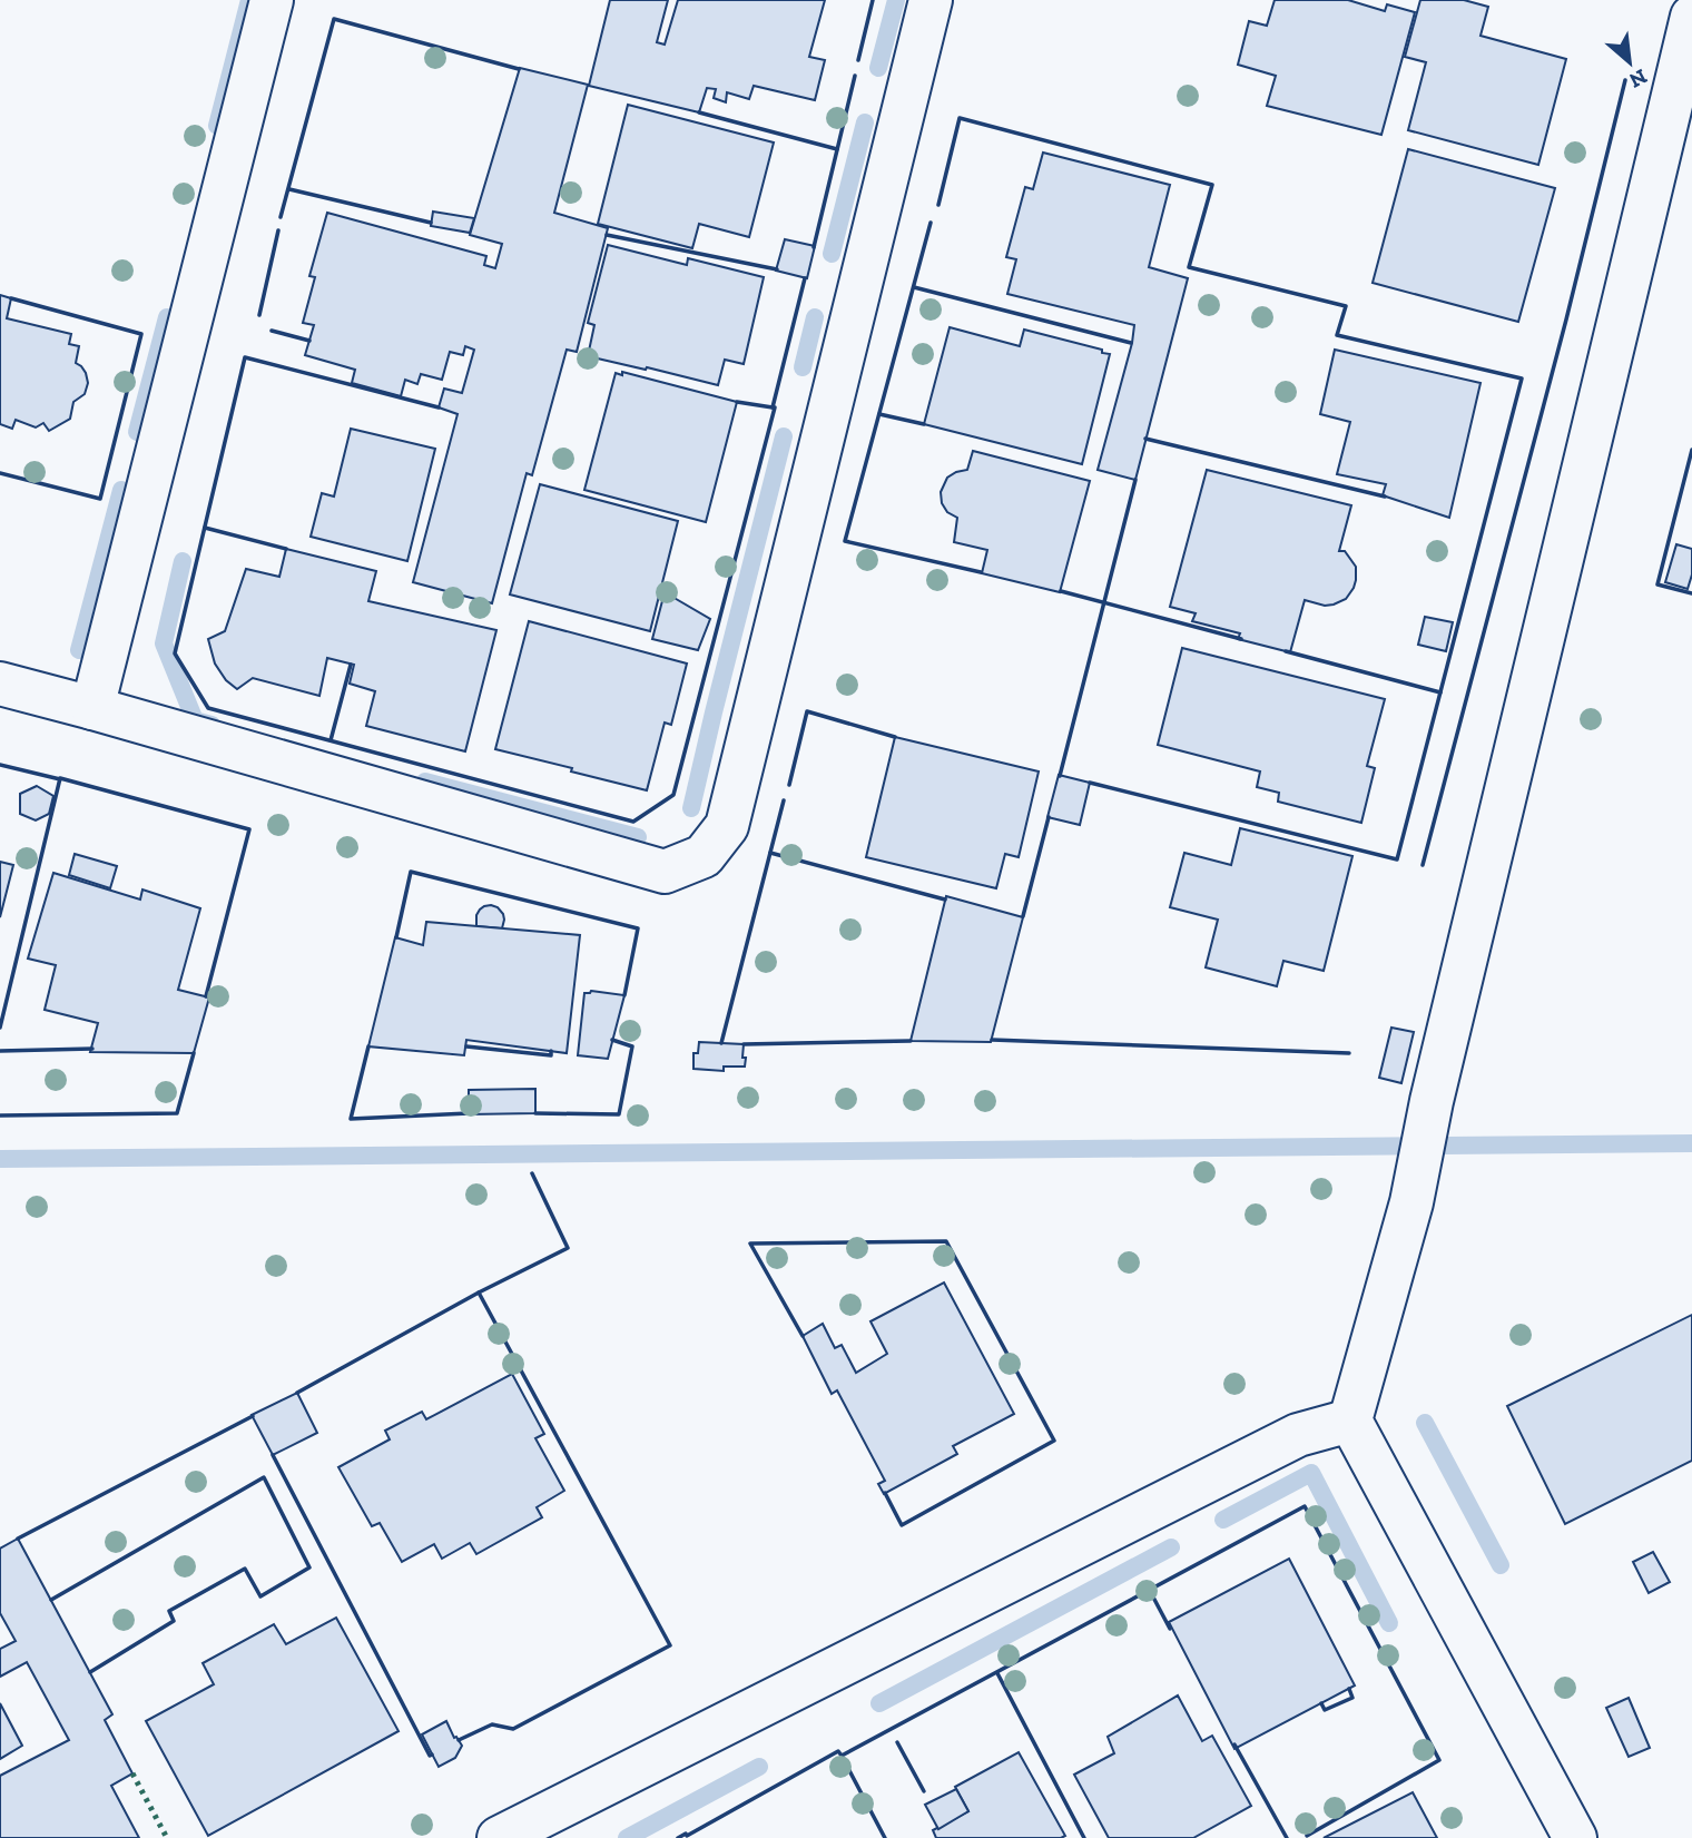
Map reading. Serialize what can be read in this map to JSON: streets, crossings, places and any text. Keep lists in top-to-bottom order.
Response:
{
  "north": "bottom right"
}
